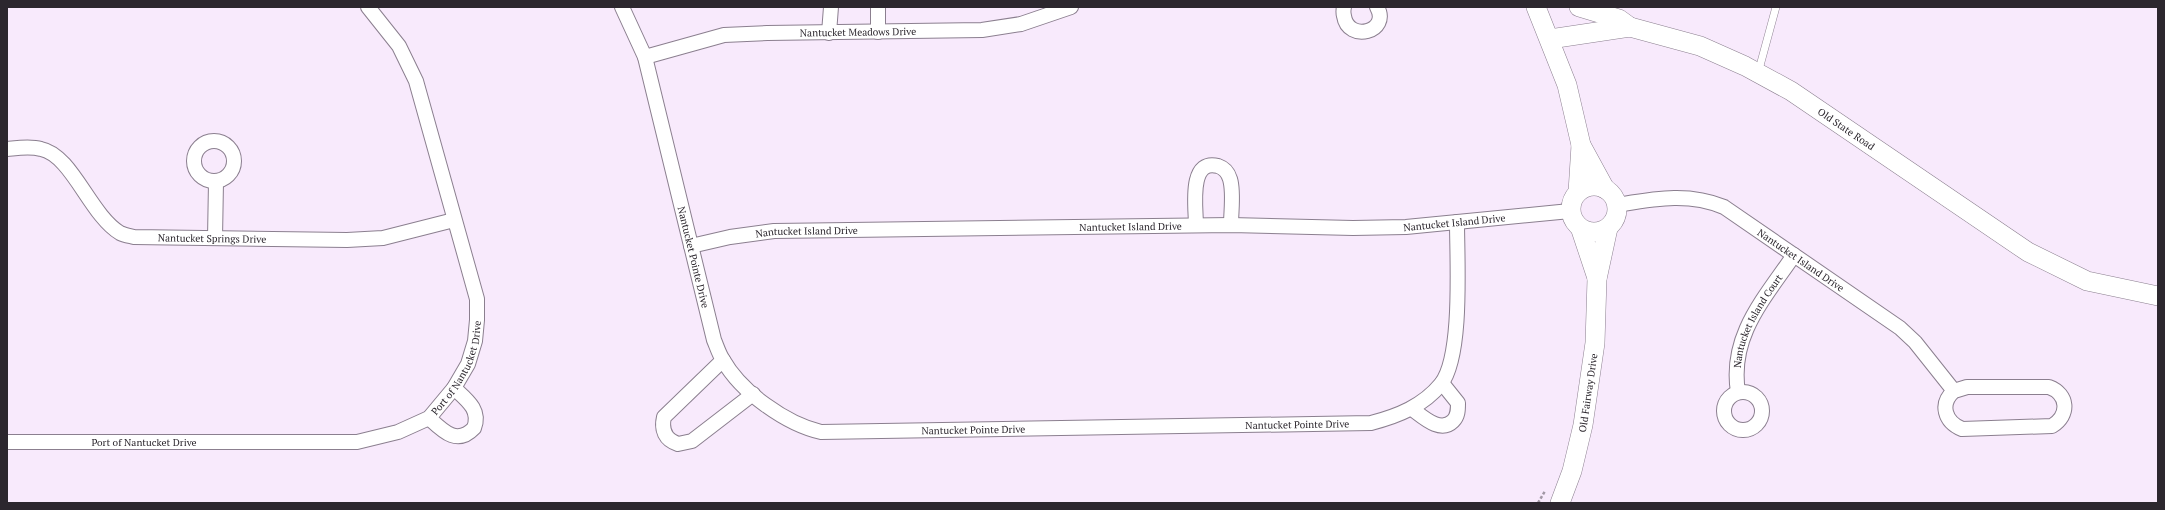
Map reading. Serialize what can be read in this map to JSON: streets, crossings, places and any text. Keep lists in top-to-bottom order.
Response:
{
  "streets": {
    "street": [
      "Nantucket Meadows Drive",
      "Old State Road",
      "Nantucket Island Drive",
      "Nantucket Springs Drive",
      "Nantucket Pointe Drive",
      "Nantucket Island Court",
      "Port of Nantucket Drive",
      "Old Fairway Drive"
    ]
  },
  "crossings": [
    ["Nantucket Meadows Drive", "Nantucket Pointe Drive"],
    ["Nantucket Island Drive", "Nantucket Pointe Drive"],
    ["Nantucket Island Drive", "Nantucket Island Court"],
    ["Nantucket Island Drive", "Old Fairway Drive"],
    ["Nantucket Springs Drive", "Port of Nantucket Drive"]
  ]
}
